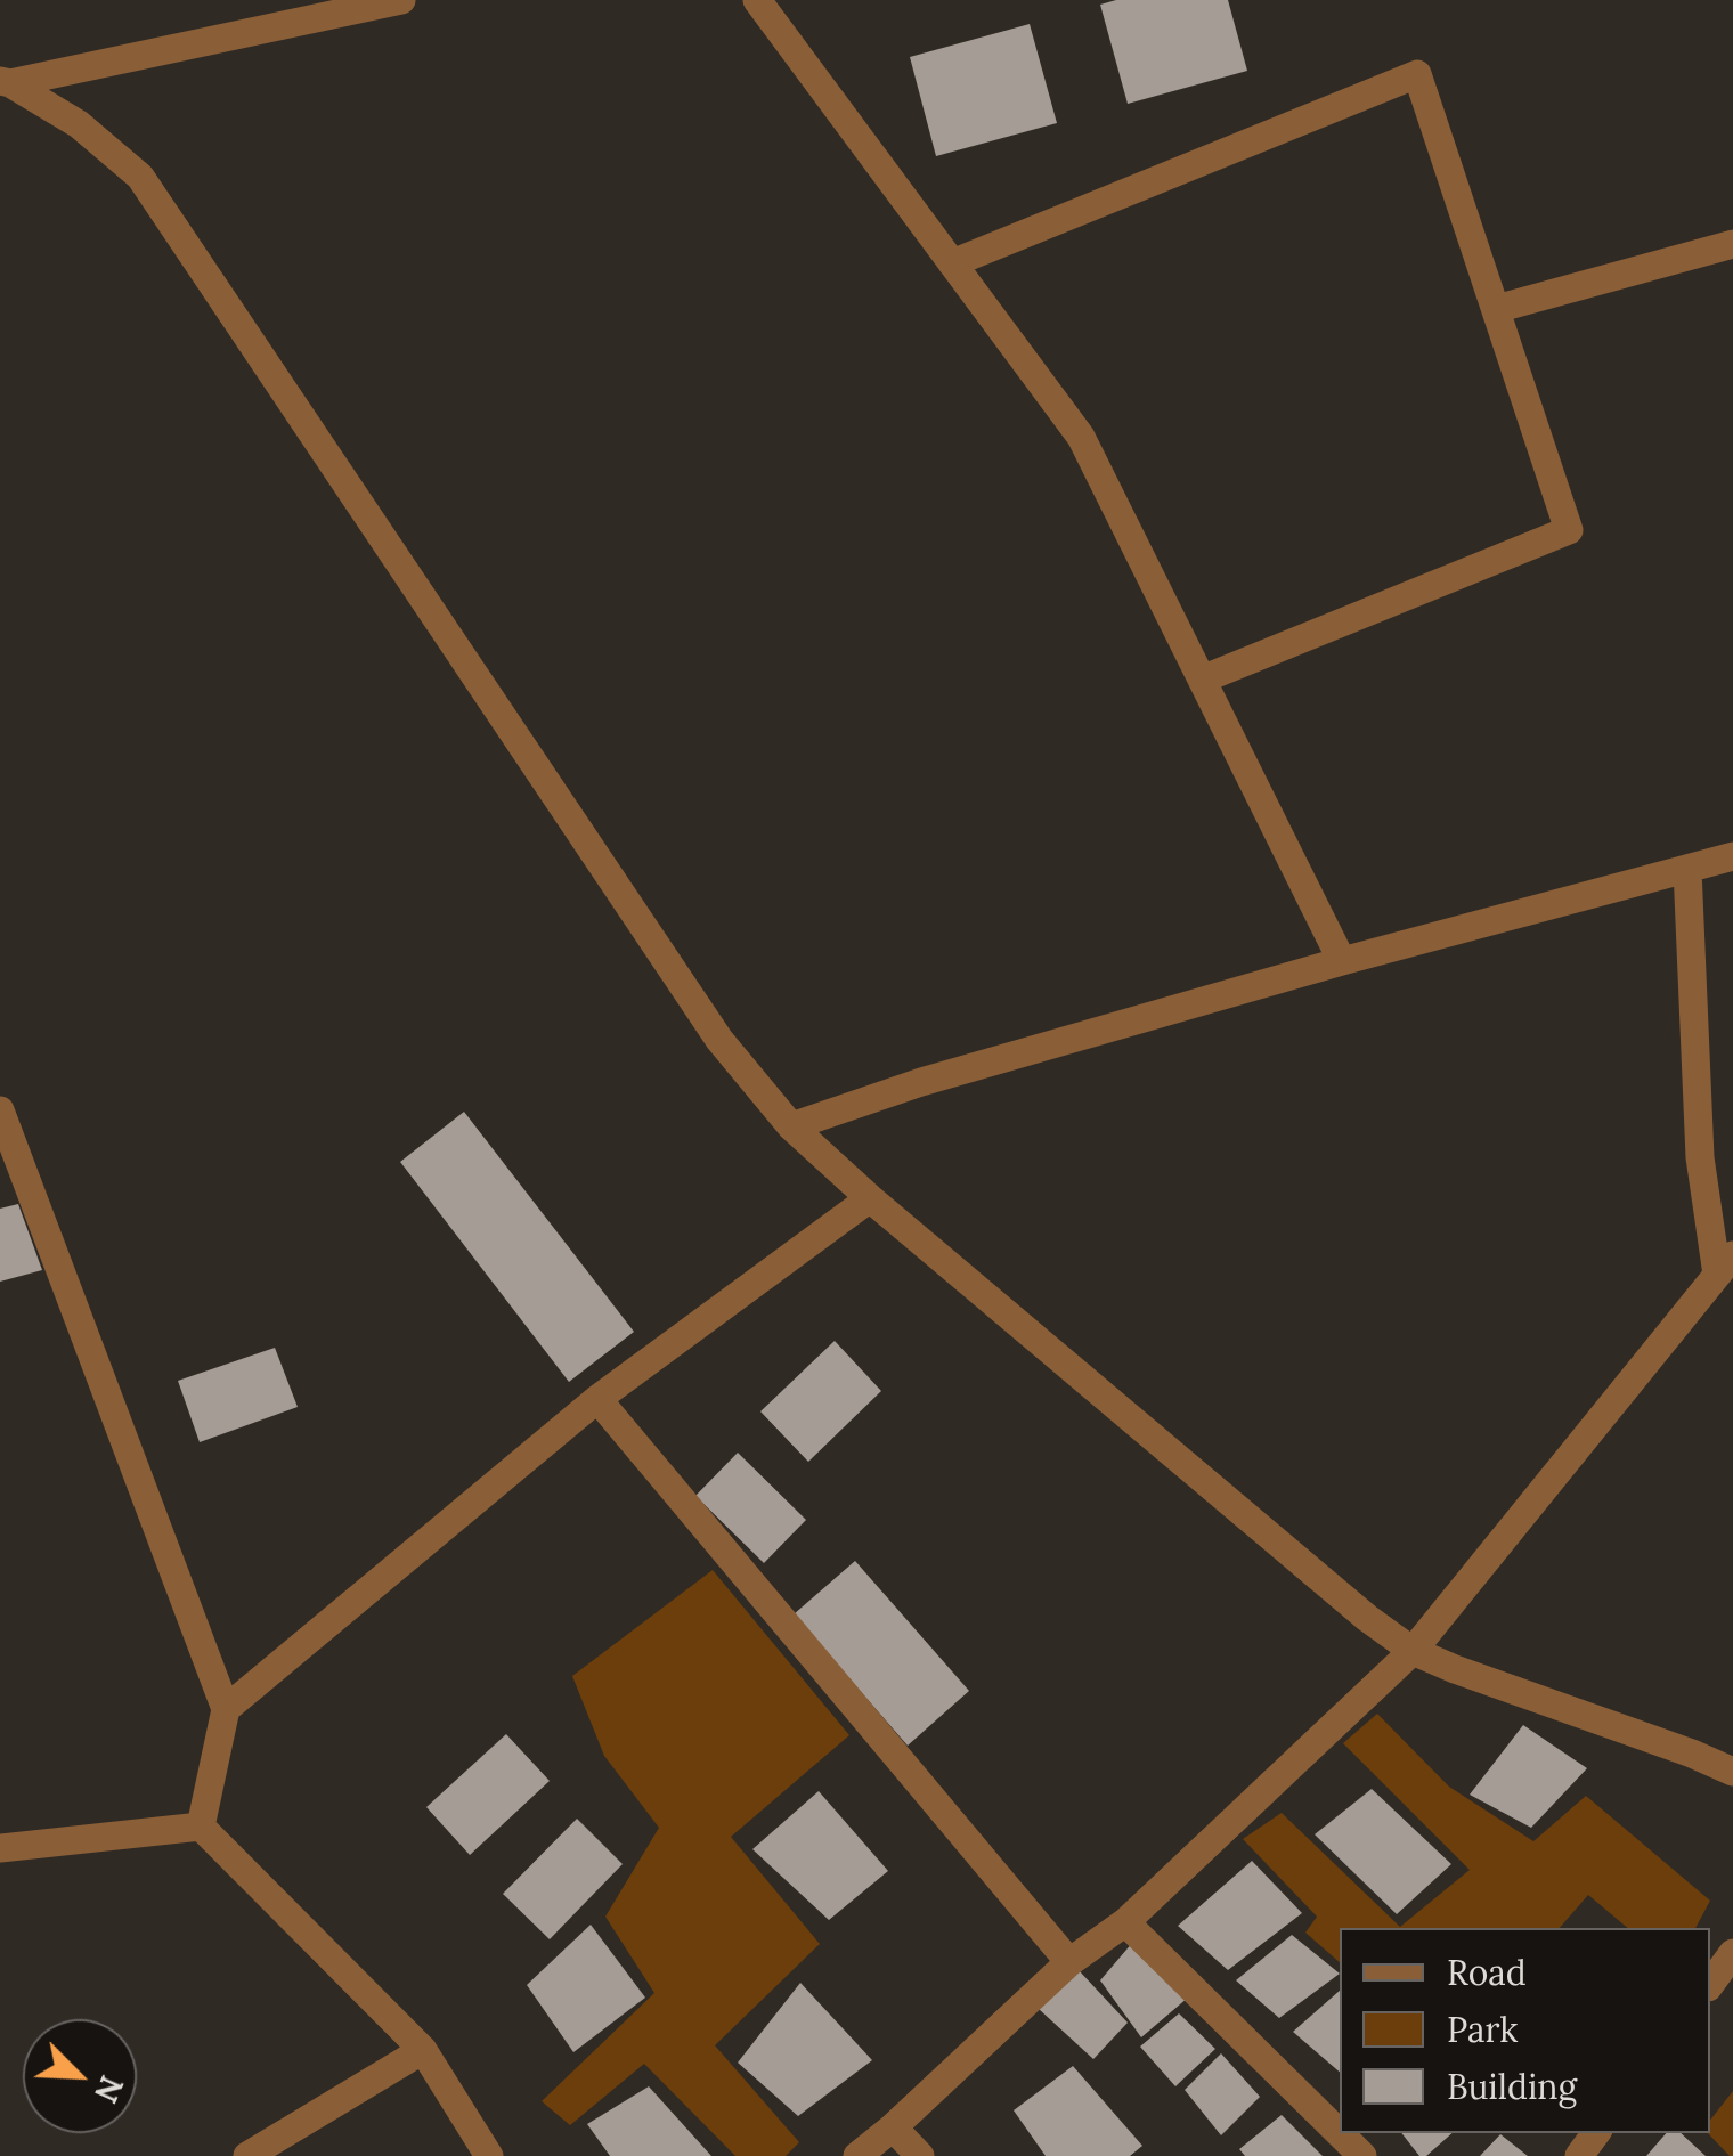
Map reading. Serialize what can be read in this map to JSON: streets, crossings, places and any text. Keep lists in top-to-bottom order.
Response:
{
  "legend": ["Road", "Park", "Building"],
  "north": "bottom right"
}
